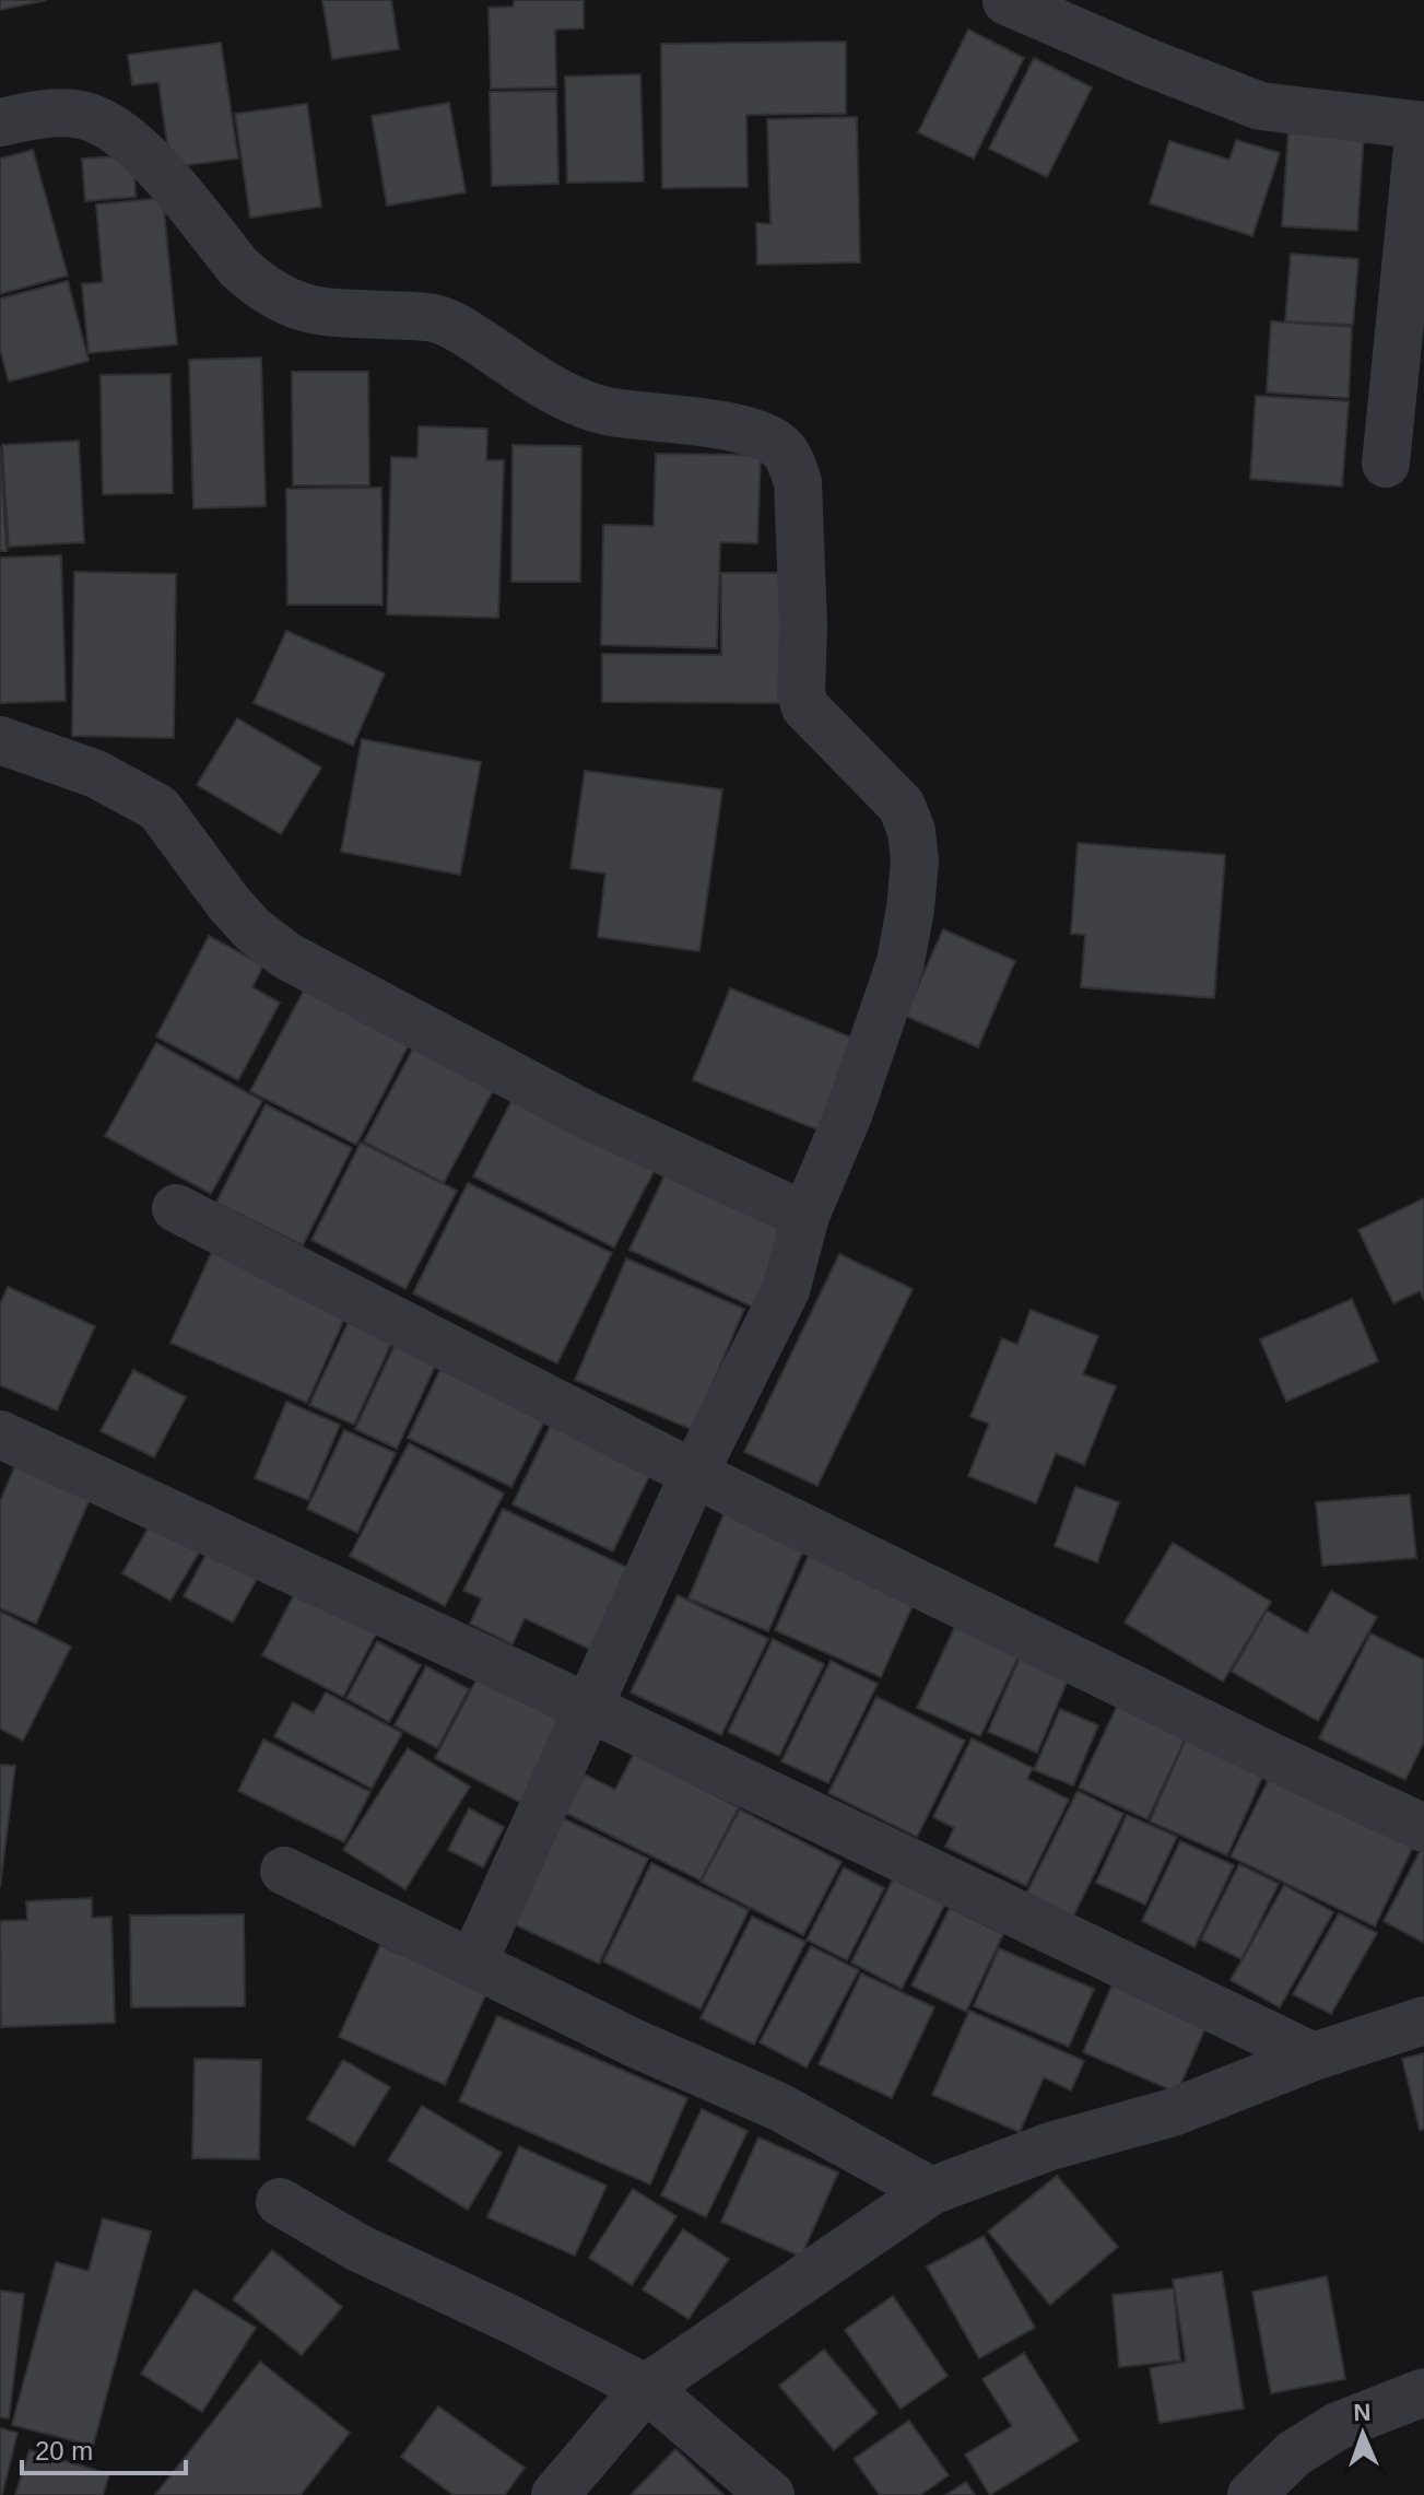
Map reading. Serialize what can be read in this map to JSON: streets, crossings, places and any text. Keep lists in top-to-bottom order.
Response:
{
  "scale_bar": "20 m",
  "north": "top"
}
